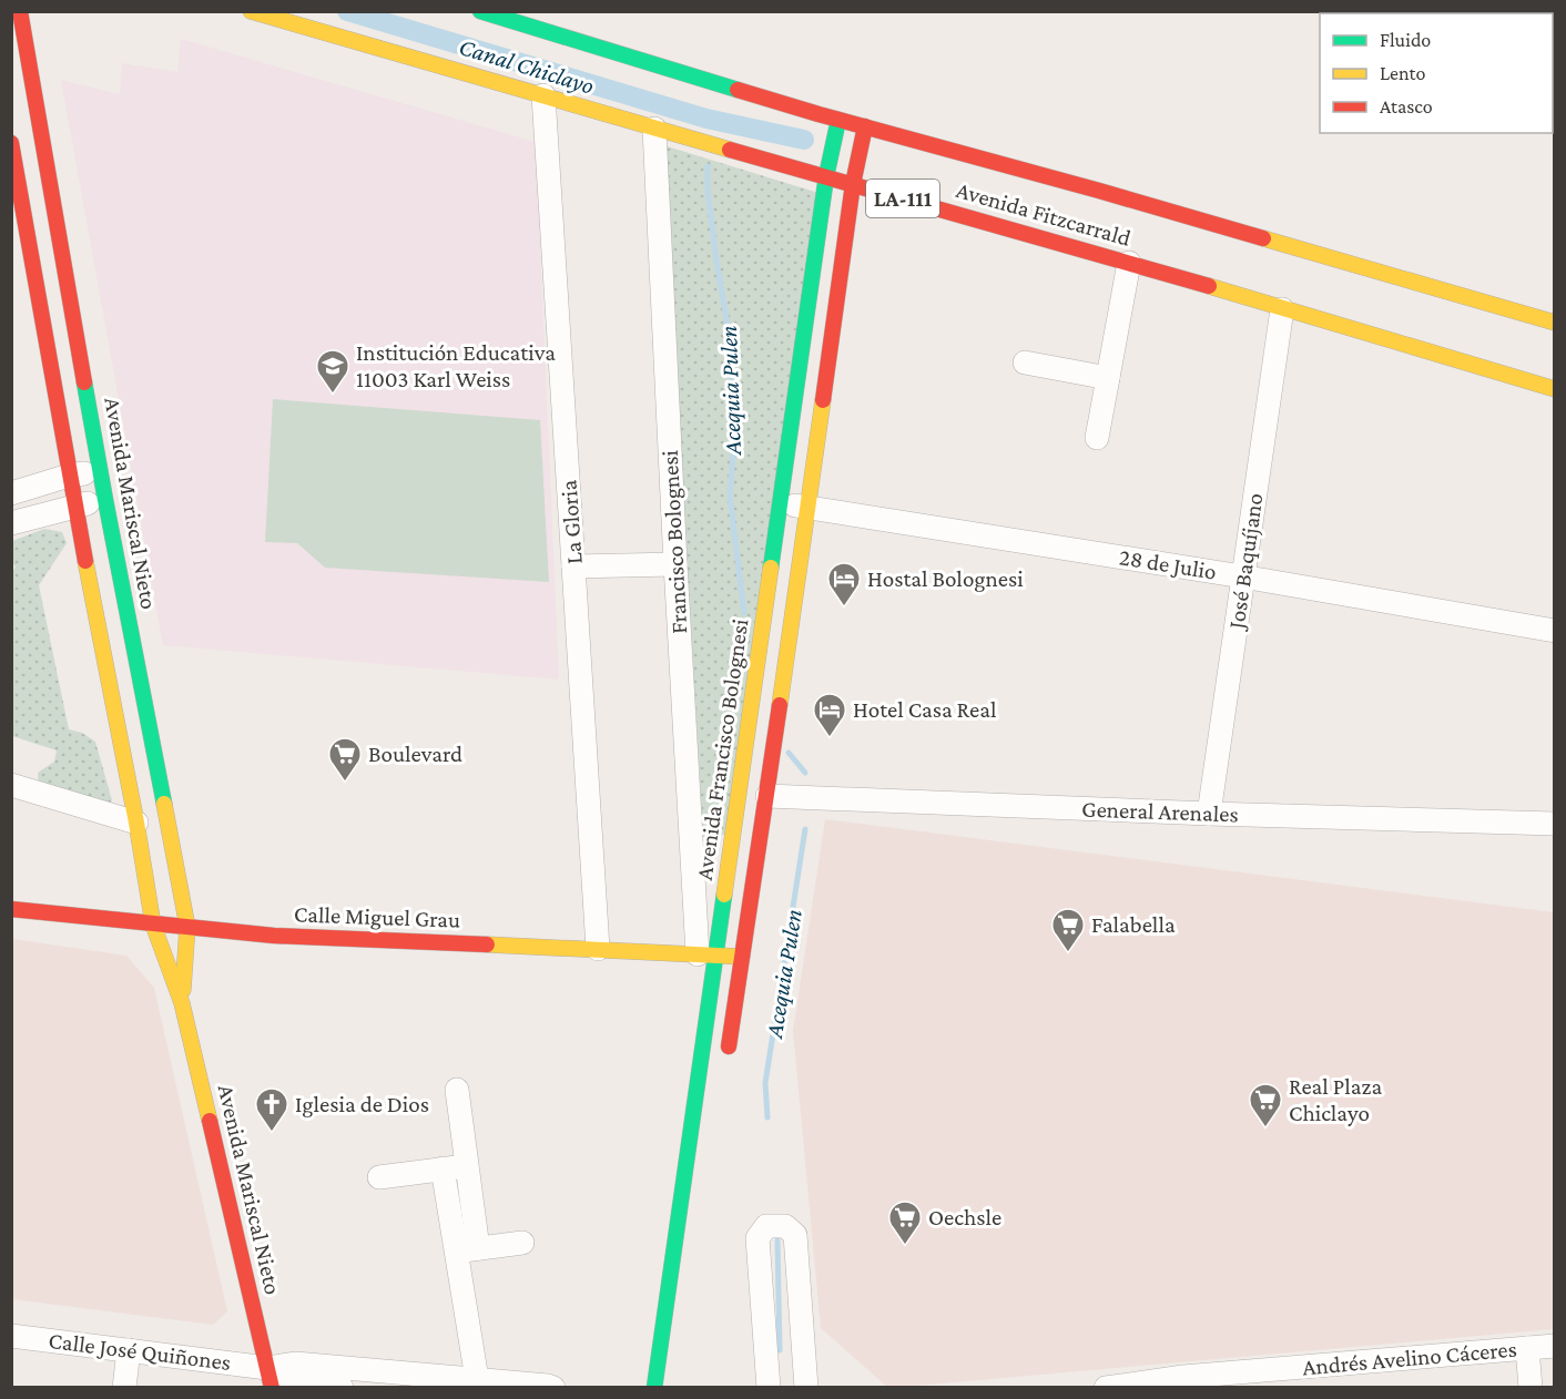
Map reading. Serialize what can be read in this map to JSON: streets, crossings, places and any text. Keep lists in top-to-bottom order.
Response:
{
  "streets": {
    "main road": [
      "LA-111",
      "Avenida Fitzcarrald",
      "Avenida Mariscal Nieto",
      "Avenida Francisco Bolognesi",
      "Calle Miguel Grau"
    ],
    "street": [
      "La Gloria",
      "Francisco Bolognesi",
      "José Baquíjano",
      "28 de Julio",
      "General Arenales",
      "Calle José Quiñones",
      "Andrés Avelino Cáceres"
    ]
  },
  "crossings": [
    ["Avenida Fitzcarrald", "La Gloria"],
    ["Avenida Fitzcarrald", "Francisco Bolognesi"],
    ["Avenida Fitzcarrald", "José Baquíjano"],
    ["Avenida Fitzcarrald", "Avenida Francisco Bolognesi"],
    ["Avenida Mariscal Nieto", "Calle Miguel Grau"],
    ["Avenida Mariscal Nieto", "Calle José Quiñones"],
    ["La Gloria", "Calle Miguel Grau"],
    ["Francisco Bolognesi", "Avenida Francisco Bolognesi"],
    ["Francisco Bolognesi", "Calle Miguel Grau"],
    ["José Baquíjano", "28 de Julio"],
    ["José Baquíjano", "General Arenales"],
    ["28 de Julio", "Avenida Francisco Bolognesi"],
    ["Avenida Francisco Bolognesi", "Calle Miguel Grau"]
  ],
  "water": ["Canal Chiclayo", "Acequia Pulen"],
  "places": {
    "school or university": ["Institución Educativa 11003 Karl Weiss"],
    "hotel": ["Hostal Bolognesi", "Hotel Casa Real"],
    "supermarket": [
      "Boulevard",
      "Falabella",
      "Real Plaza Chiclayo",
      "Oechsle"
    ],
    "church": ["Iglesia de Dios"]
  },
  "legend": ["Fluido", "Lento", "Atasco"]
}
